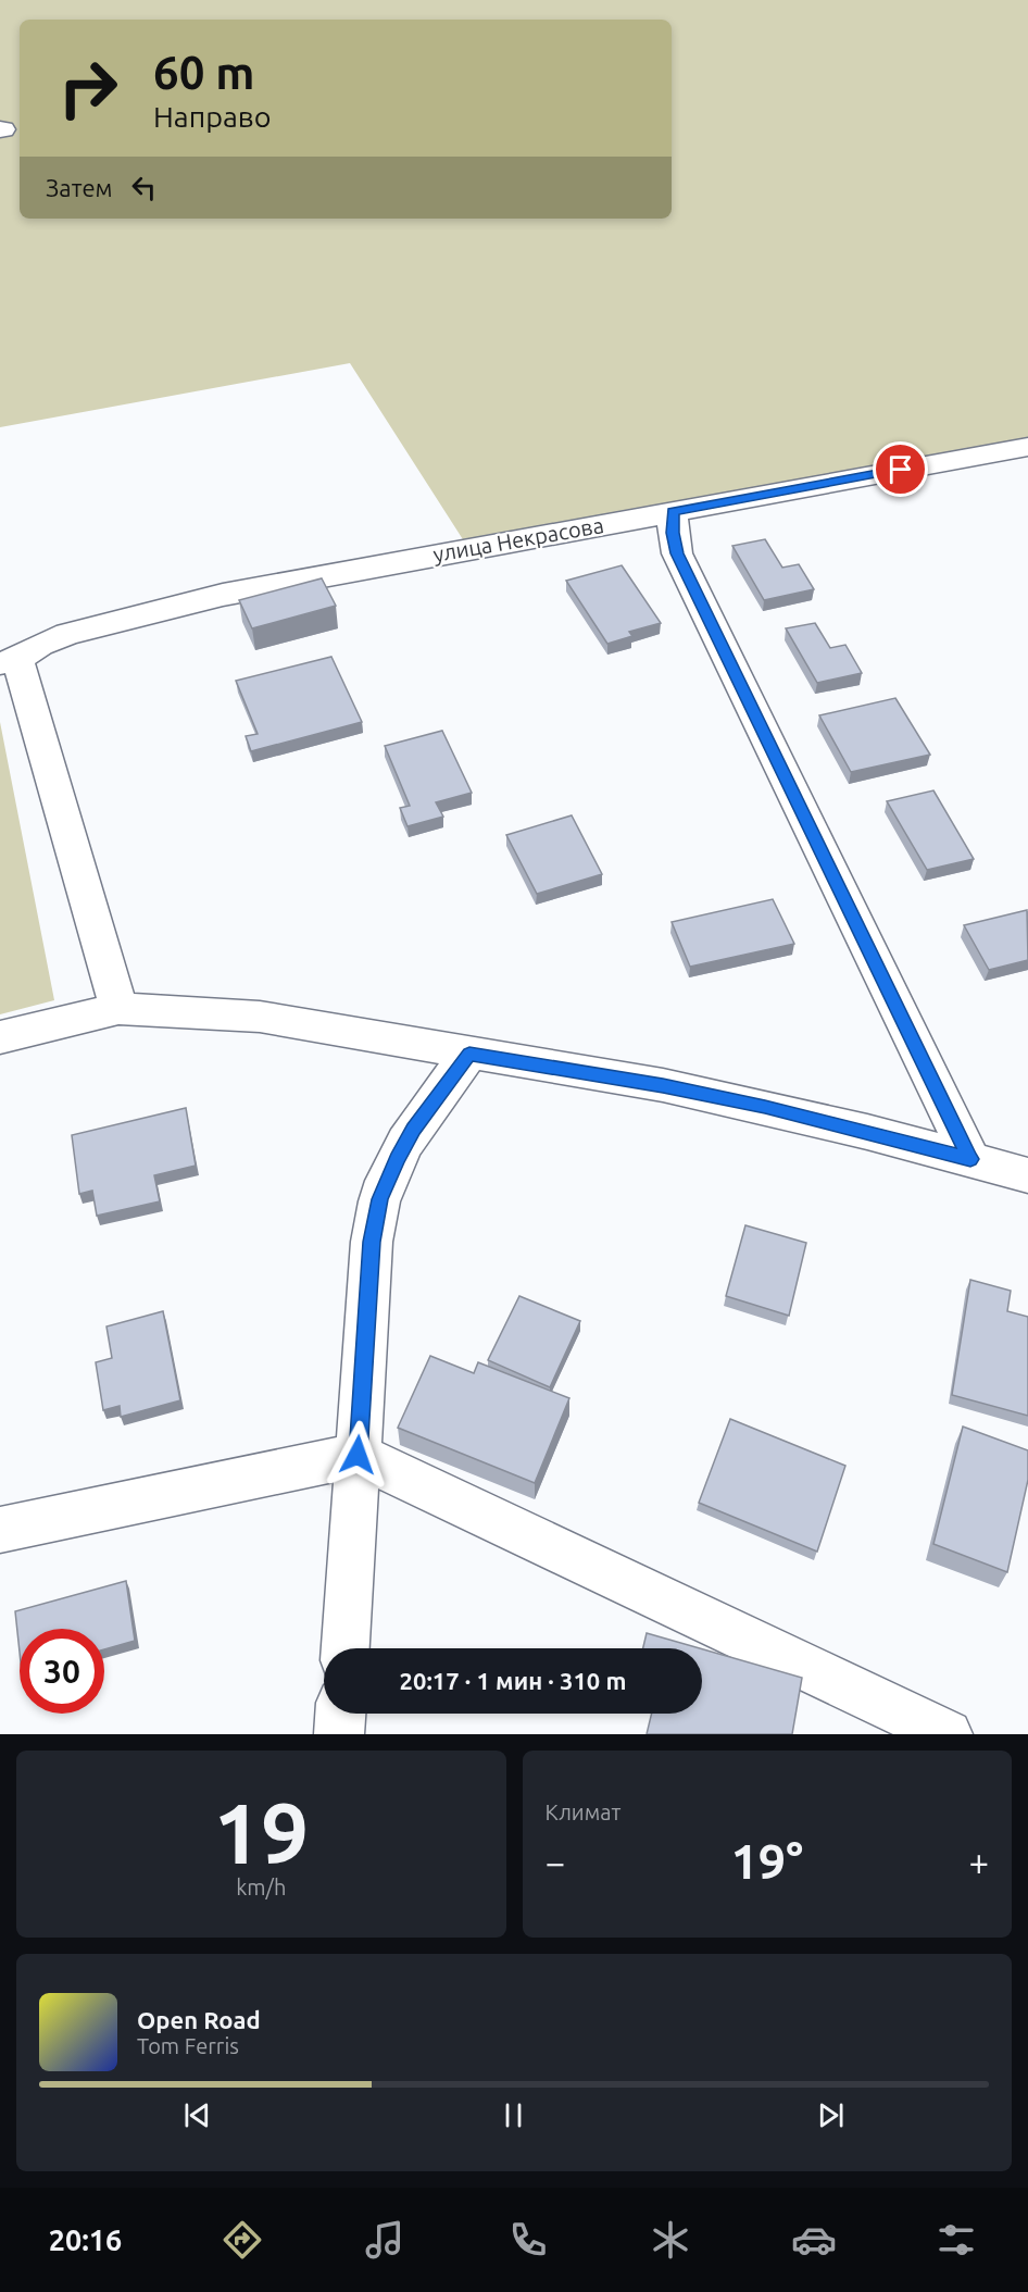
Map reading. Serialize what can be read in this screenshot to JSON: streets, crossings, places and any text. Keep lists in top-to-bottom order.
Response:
{
  "streets": {
    "street": ["улица Некрасова"]
  },
  "page": {
    "turn": ["60 m", "Направо"],
    "then": "Затем",
    "limit": "30",
    "trip": "20:17 · 1 мин · 310 m",
    "tile": [
      ["19", "km/h"],
      "Климат"
    ],
    "heat": ["−", "19°", "+"],
    "song": ["Open Road", "Tom Ferris"],
    "tabs": "20:16"
  }
}
